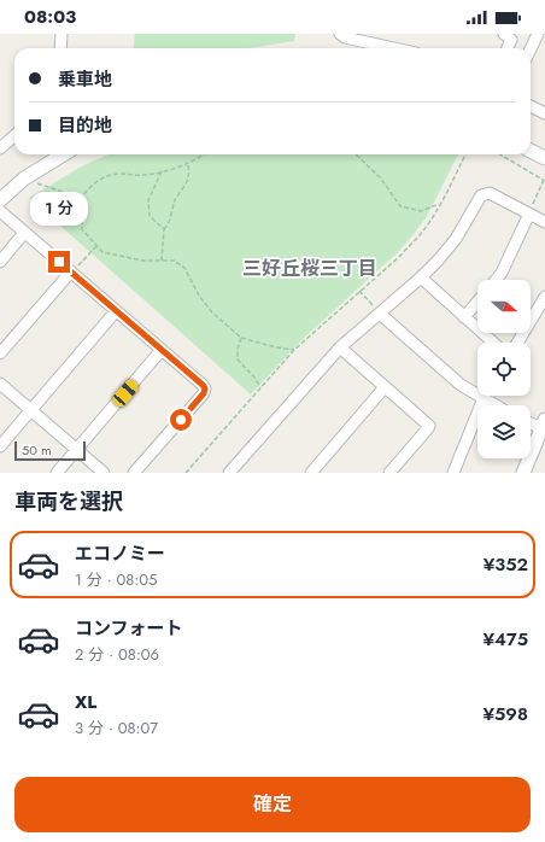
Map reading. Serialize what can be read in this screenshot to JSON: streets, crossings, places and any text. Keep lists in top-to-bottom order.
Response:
{
  "districts": ["三好丘桜三丁目"],
  "scale_bar": "50 m",
  "north": "right",
  "page": {
    "status": "08:03",
    "banner": ["乗車地", "目的地"],
    "bubble": "1 分",
    "scale": "50 m",
    "heading": "車両を選択",
    "list": [
      {
        "name": "エコノミー",
        "note": "1 分 · 08:05",
        "value": "¥352"
      },
      {
        "name": "コンフォート",
        "note": "2 分 · 08:06",
        "value": "¥475"
      },
      {
        "name": "XL",
        "note": "3 分 · 08:07",
        "value": "¥598"
      }
    ],
    "buttons": "確定"
  }
}
